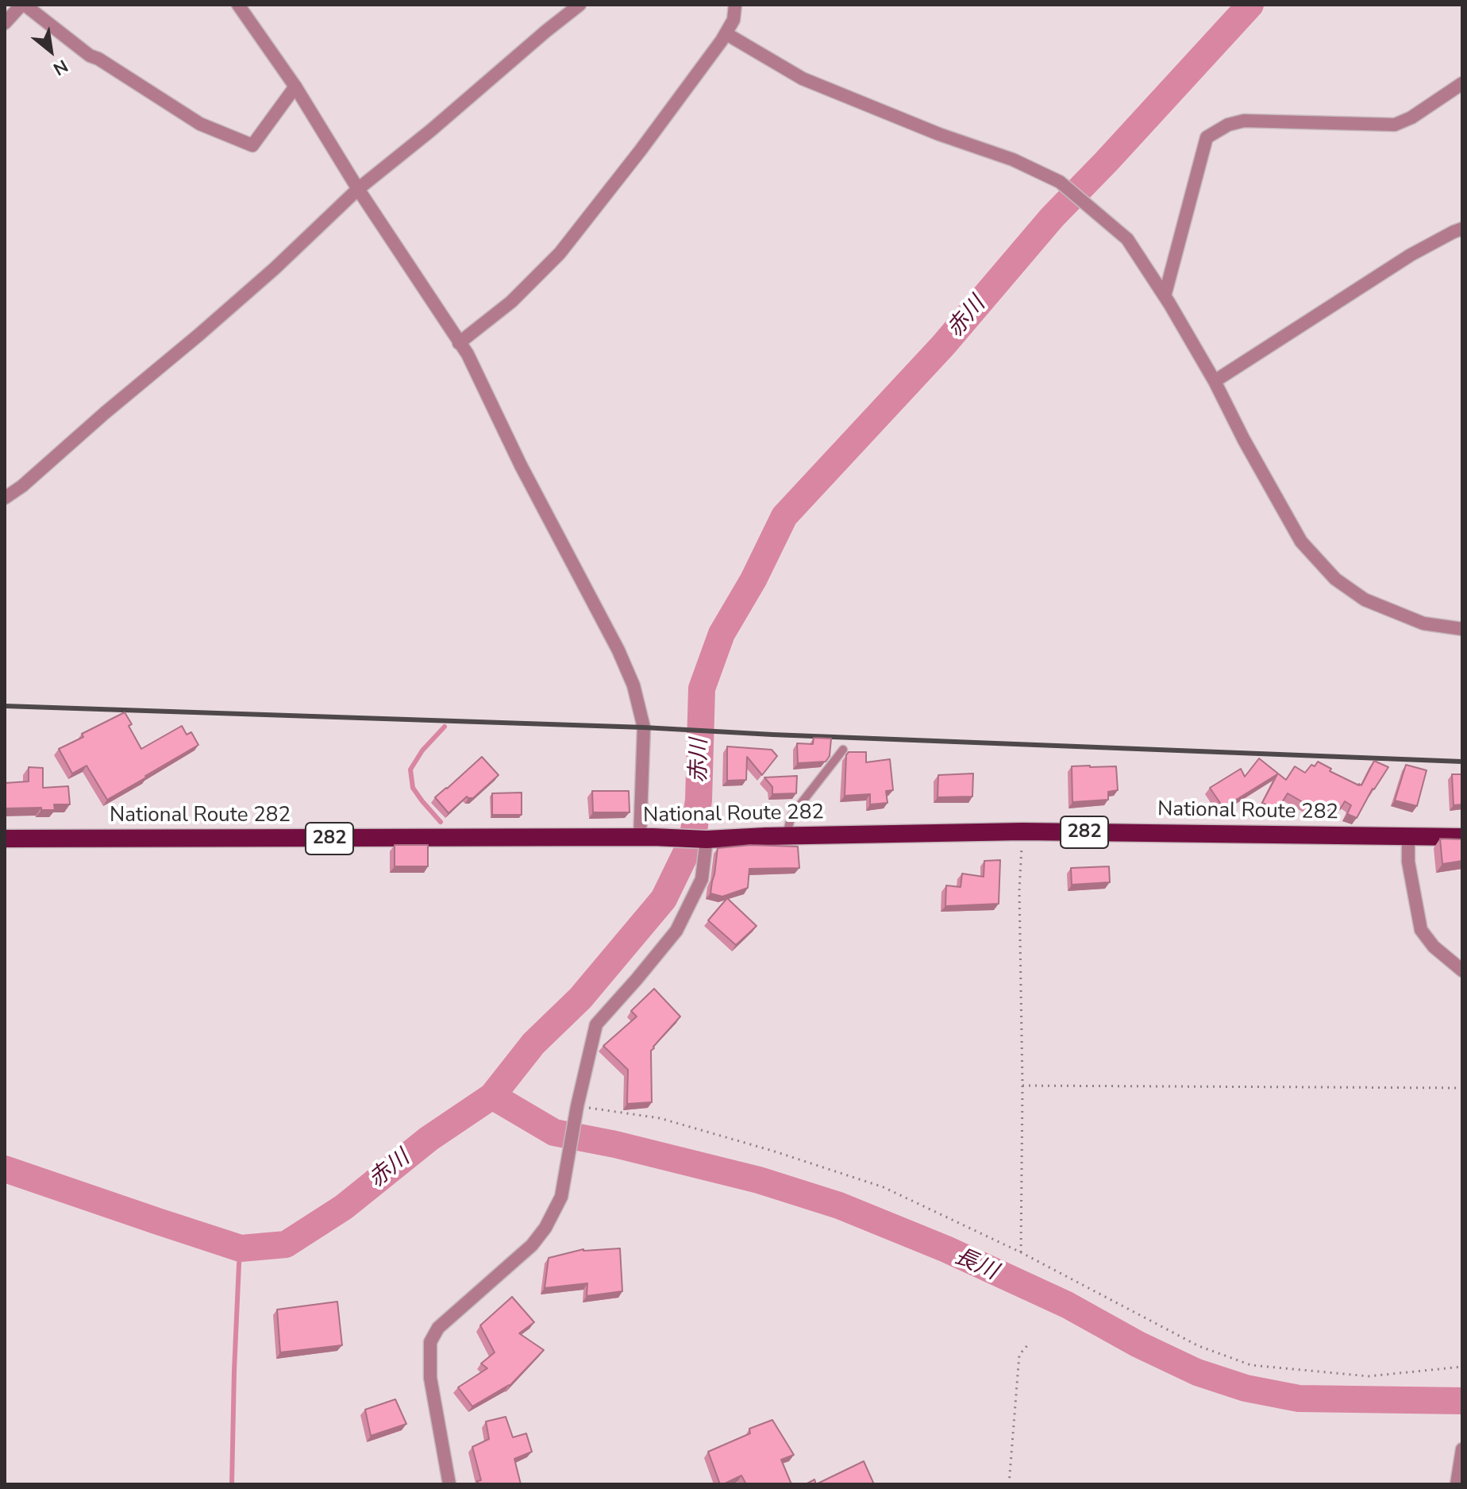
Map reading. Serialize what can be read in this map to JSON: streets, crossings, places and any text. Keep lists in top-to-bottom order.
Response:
{
  "streets": {
    "highway": ["National Route 282", "282"]
  },
  "water": ["赤川", "長川"],
  "north": "bottom right"
}
